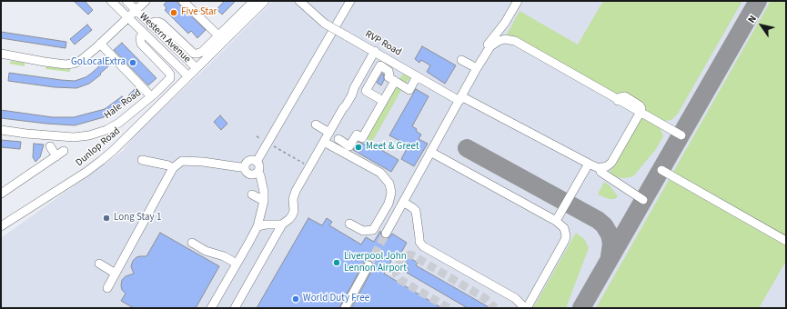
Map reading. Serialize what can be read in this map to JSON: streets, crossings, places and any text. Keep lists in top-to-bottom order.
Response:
{
  "streets": {
    "street": [
      "Western Avenue",
      "RVP Road",
      "Hale Road",
      "Dunlop Road"
    ]
  },
  "crossings": [
    ["Western Avenue", "Hale Road"],
    ["Western Avenue", "Dunlop Road"]
  ],
  "places": [
    "Five Star",
    "GoLocalExtra",
    "Meet & Greet",
    "Long Stay 1",
    "Liverpool John Lennon Airport",
    "World Duty Free"
  ],
  "north": "top left"
}
